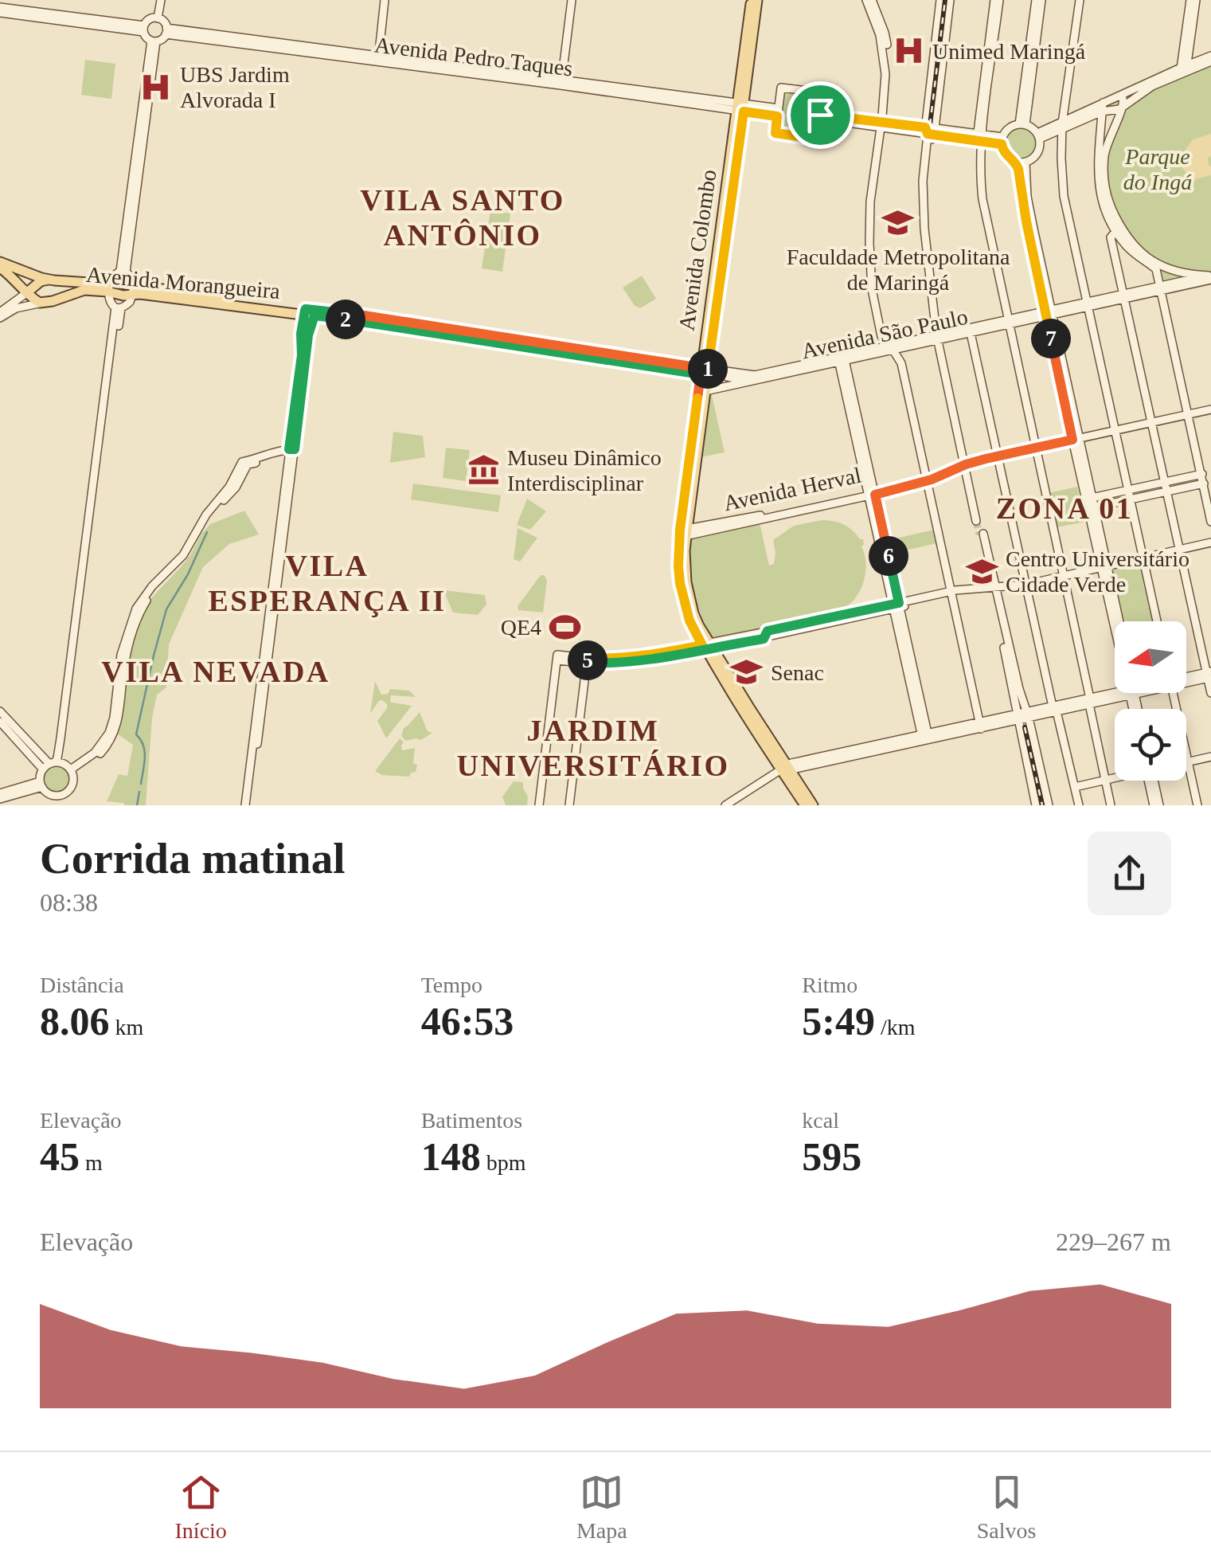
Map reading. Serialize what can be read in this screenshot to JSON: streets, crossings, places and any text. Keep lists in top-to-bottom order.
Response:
{
  "streets": {
    "main road": [
      "Avenida Pedro Taques",
      "Avenida Colombo",
      "Avenida Morangueira",
      "Avenida São Paulo",
      "Avenida Herval"
    ]
  },
  "crossings": [
    ["Avenida Pedro Taques", "Avenida Colombo"],
    ["Avenida Colombo", "Avenida Morangueira"],
    ["Avenida Colombo", "Avenida São Paulo"],
    ["Avenida Colombo", "Avenida Herval"],
    ["Avenida Morangueira", "Avenida São Paulo"]
  ],
  "districts": [
    "VILA SANTO ANTÔNIO",
    "ZONA 01",
    "VILA ESPERANÇA II",
    "VILA NEVADA",
    "JARDIM UNIVERSITÁRIO"
  ],
  "parks": ["Parque do Ingá"],
  "places": {
    "hospital": ["Unimed Maringá", "UBS Jardim Alvorada I"],
    "school or university": ["Faculdade Metropolitana de Maringá", "Centro Universitário Cidade Verde", "Senac"],
    "museum": ["Museu Dinâmico Interdisciplinar"],
    "sports": ["QE4"]
  },
  "north": "left",
  "page": {
    "pins": [
      "2",
      "7",
      "1",
      "6",
      "5"
    ],
    "heading": ["Corrida matinal", "08:38"],
    "stats": [
      ["Distância", "8.06 km"],
      ["Tempo", "46:53"],
      ["Ritmo", "5:49 /km"],
      ["Elevação", "45 m"],
      ["Batimentos", "148 bpm"],
      ["kcal", "595"]
    ],
    "chart": ["Elevação", "229–267 m"],
    "tabs": ["Início", "Mapa", "Salvos"]
  }
}
